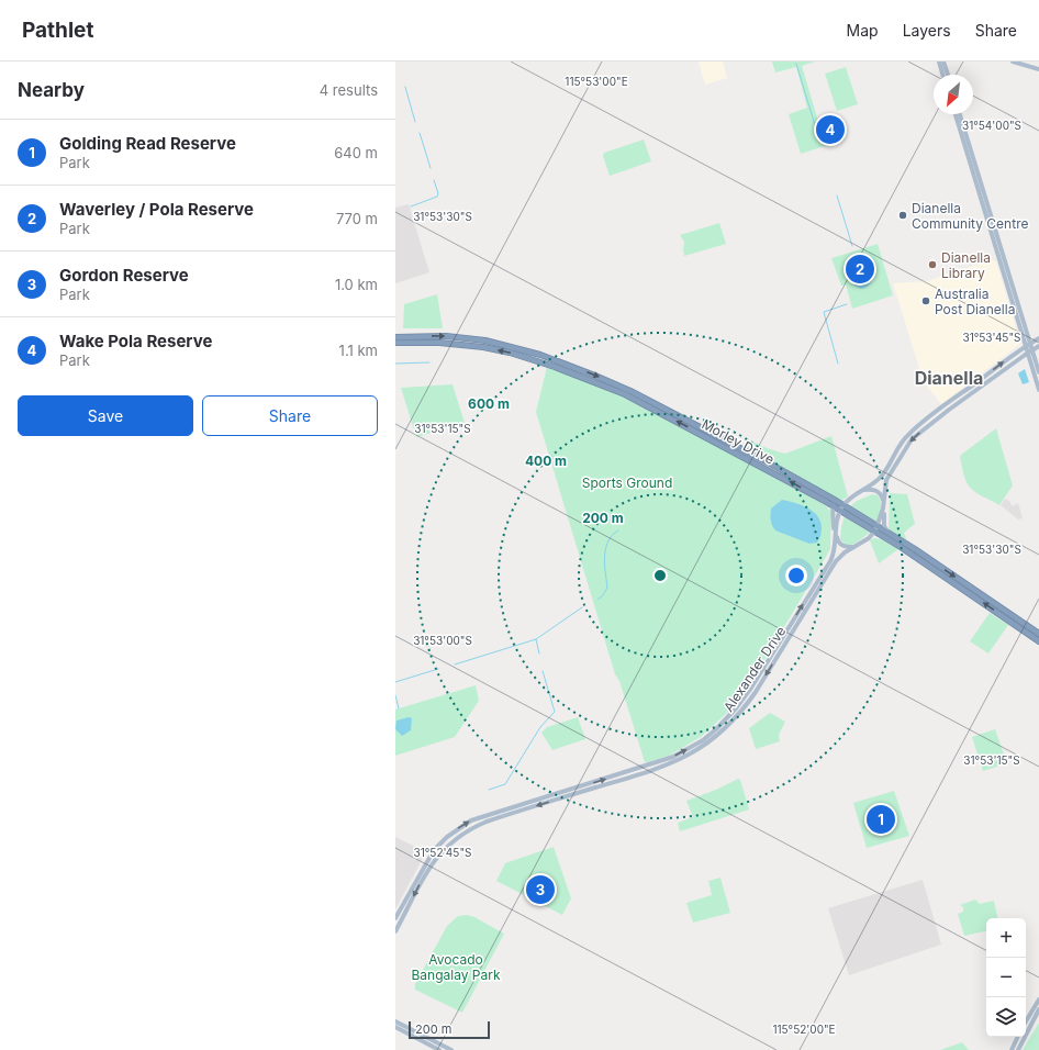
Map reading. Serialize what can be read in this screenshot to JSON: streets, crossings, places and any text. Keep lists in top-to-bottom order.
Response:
{
  "streets": {
    "highway": ["Morley Drive"],
    "main road": ["Alexander Drive"]
  },
  "crossings": [
    ["Morley Drive", "Alexander Drive"]
  ],
  "districts": ["Dianella"],
  "parks": ["Sports Ground", "Avocado Bangalay Park"],
  "places": ["Dianella Community Centre", "Dianella Library", "Australia Post Dianella"],
  "scale_bar": "200 m",
  "north": "bottom left",
  "page": {
    "header": "Pathlet",
    "nav": ["Map", "Layers", "Share"],
    "heading": ["Nearby", "4 results"],
    "pins": [
      "4",
      "2",
      "1",
      "3"
    ],
    "list": [
      {
        "mark": "1",
        "name": "Golding Read Reserve",
        "note": "Park",
        "value": "640 m"
      },
      {
        "mark": "2",
        "name": "Waverley / Pola Reserve",
        "note": "Park",
        "value": "770 m"
      },
      {
        "mark": "3",
        "name": "Gordon Reserve",
        "note": "Park",
        "value": "1.0 km"
      },
      {
        "mark": "4",
        "name": "Wake Pola Reserve",
        "note": "Park",
        "value": "1.1 km"
      }
    ],
    "buttons": ["Save", "Share"],
    "map_buttons": ["+", "−"],
    "scale": "200 m"
  },
  "coordinates": [
    "115°53'00\"E",
    "31°54'00\"S",
    "31°53'30\"S",
    "31°53'45\"S",
    "31°53'15\"S",
    "31°53'00\"S",
    "31°52'45\"S",
    "115°52'00\"E"
  ],
  "rings": ["600 m", "400 m", "200 m"]
}
